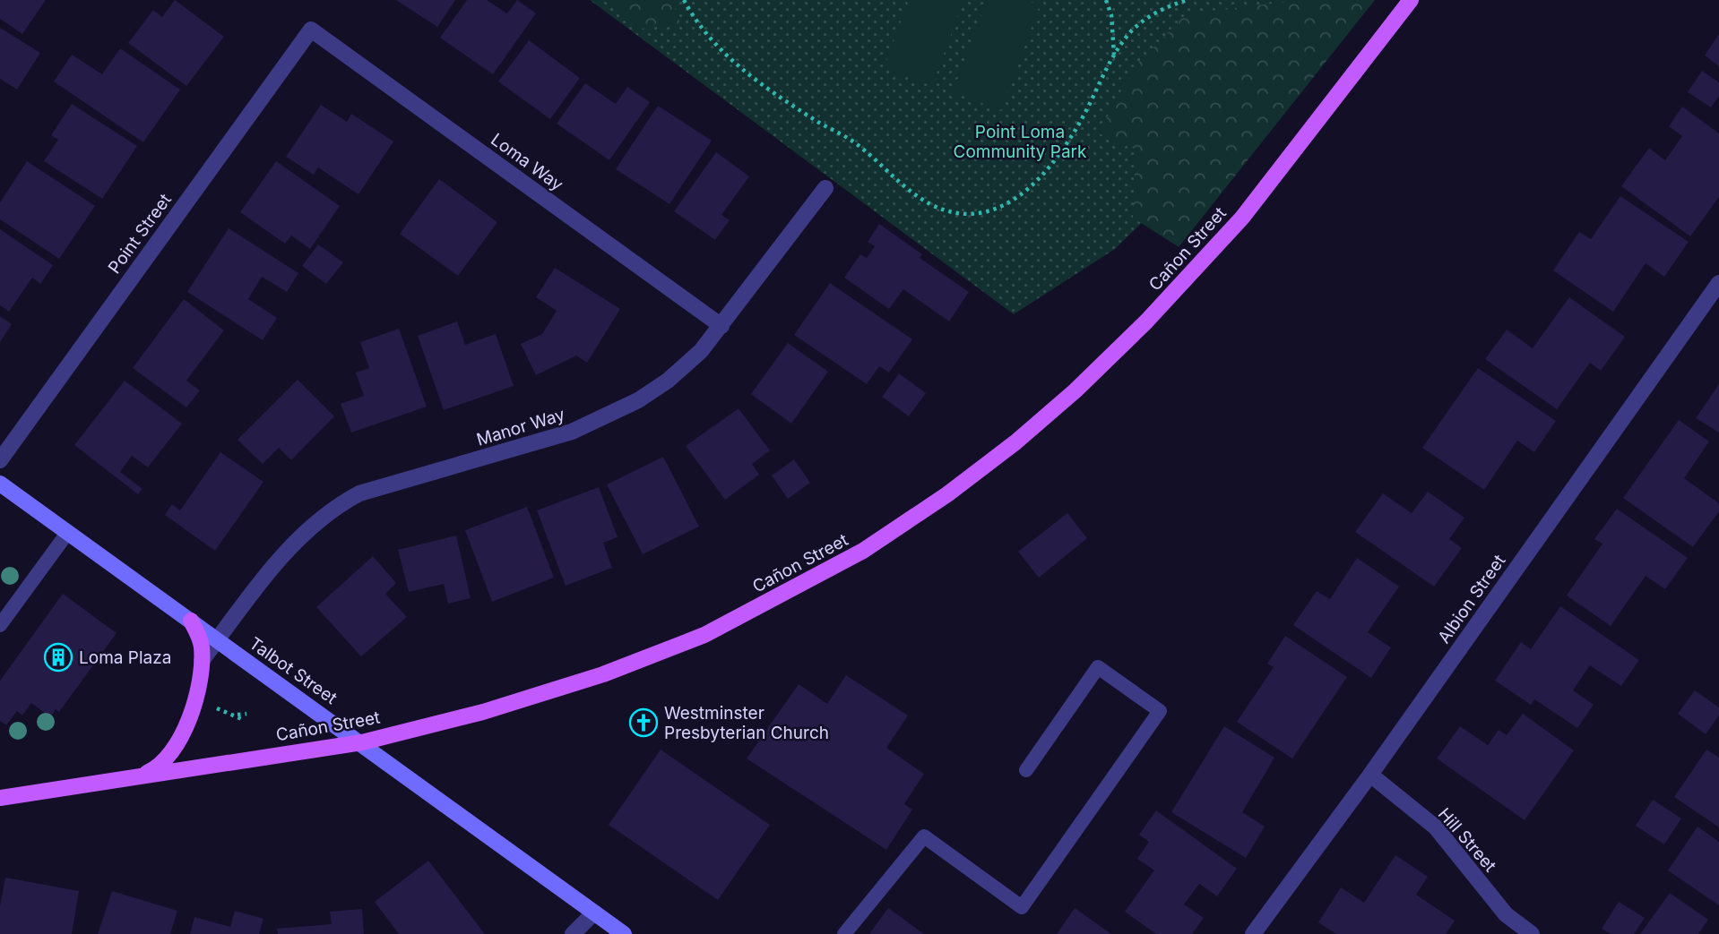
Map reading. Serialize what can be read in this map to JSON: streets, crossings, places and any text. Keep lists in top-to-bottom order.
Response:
{
  "streets": {
    "main road": ["Cañon Street", "Talbot Street"],
    "street": [
      "Loma Way",
      "Point Street",
      "Manor Way",
      "Albion Street",
      "Hill Street"
    ]
  },
  "crossings": [
    ["Loma Way", "Point Street"],
    ["Loma Way", "Manor Way"],
    ["Cañon Street", "Talbot Street"],
    ["Manor Way", "Talbot Street"],
    ["Albion Street", "Hill Street"]
  ],
  "parks": ["Point Loma Community Park"],
  "places": {
    "building": ["Loma Plaza"],
    "church": ["Westminster Presbyterian Church"]
  }
}
